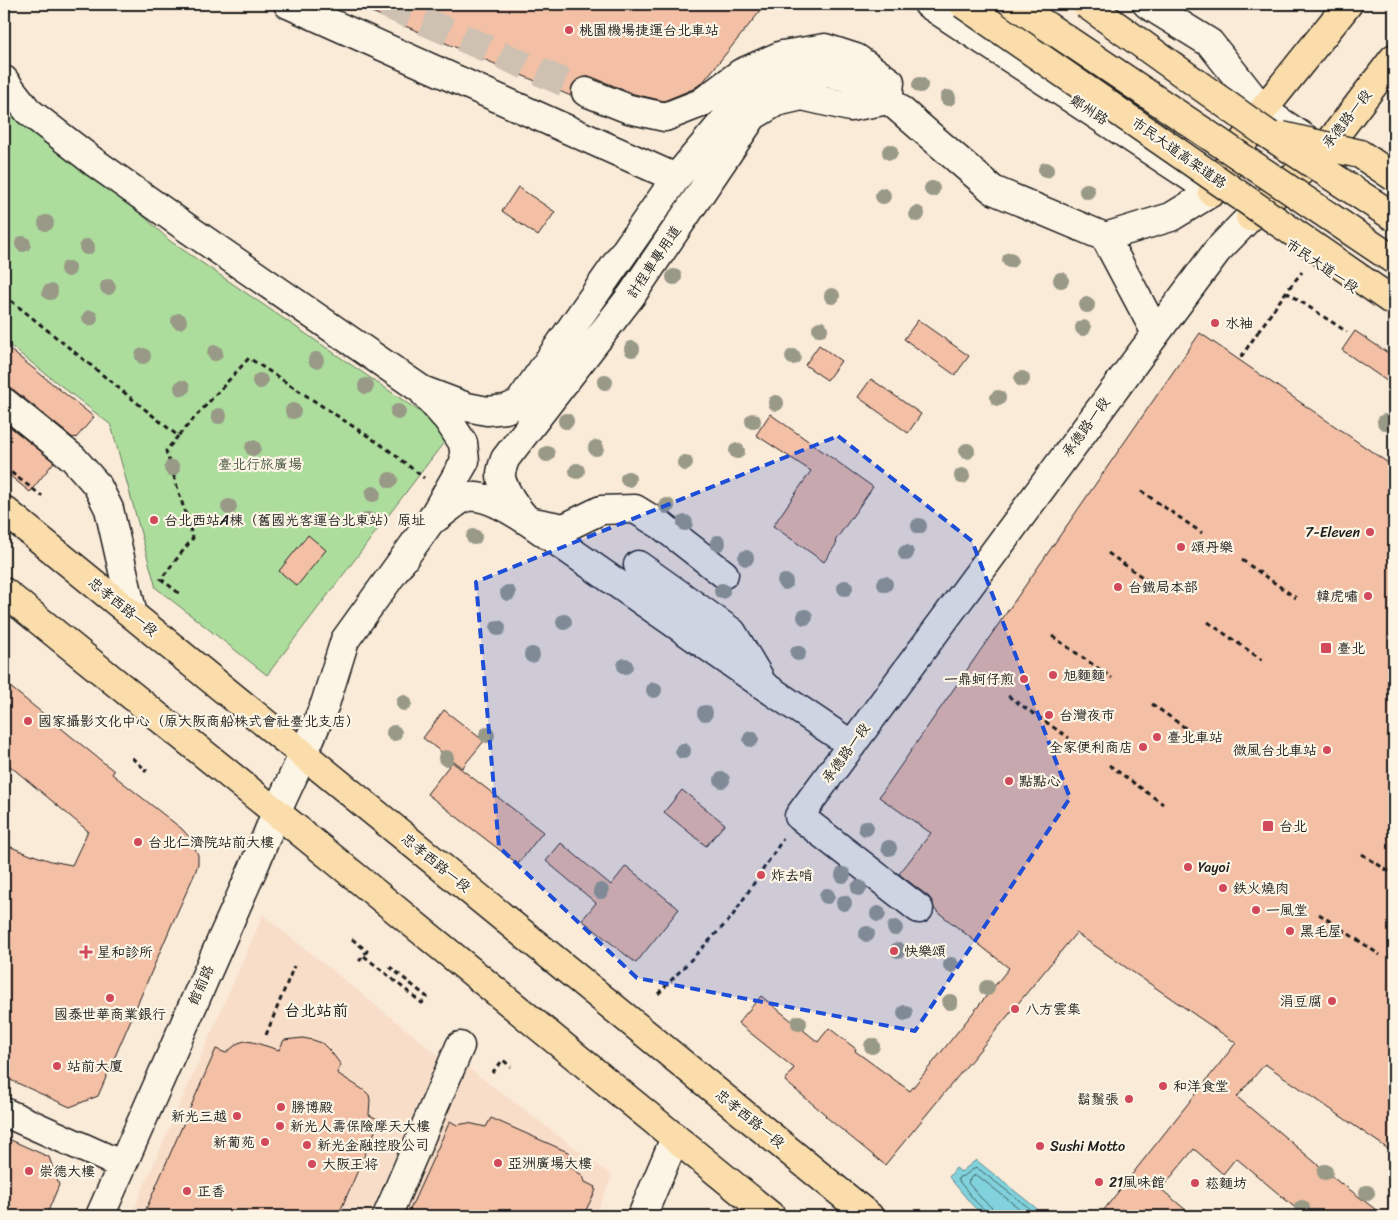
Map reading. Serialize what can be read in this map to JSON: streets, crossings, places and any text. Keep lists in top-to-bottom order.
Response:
{
  "streets": {
    "main road": ["承德路一段", "市民大道高架道路", "忠孝西路一段"],
    "street": [
      "鄭州路",
      "計程車專用道",
      "市民大道一段",
      "館前路"
    ]
  },
  "crossings": [
    ["鄭州路", "承德路一段"],
    ["鄭州路", "市民大道一段"],
    ["承德路一段", "市民大道一段"],
    ["忠孝西路一段", "館前路"]
  ],
  "districts": ["台北站前"],
  "parks": ["臺北行旅廣場"],
  "places": {
    "other": [
      "桃園機場捷運台北車站",
      "水袖",
      "台北西站A棟（舊國光客運台北東站）原址",
      "7-Eleven",
      "頌丹樂",
      "台鐵局本部",
      "韓虎嘯",
      "旭麵麵",
      "一鼎蚵仔煎",
      "台灣夜市",
      "國家攝影文化中心（原大阪商船株式會社臺北支店）",
      "臺北車站",
      "全家便利商店",
      "微風台北車站",
      "點點心",
      "台北仁濟院站前大樓",
      "Yayoi",
      "炸去啃",
      "鉄火燒肉",
      "一風堂",
      "黑毛屋",
      "快樂頌",
      "國泰世華商業銀行",
      "涓豆腐",
      "八方雲集",
      "站前大廈",
      "和洋食堂",
      "鬍鬚張",
      "勝博殿",
      "新光三越",
      "新光人壽保險摩天大樓",
      "新葡苑",
      "新光金融控股公司",
      "Sushi Motto",
      "亞洲廣場大樓",
      "大阪王将",
      "崇德大樓",
      "21風味館",
      "菘麵坊",
      "正香"
    ],
    "transit": ["臺北", "台北"],
    "health": ["星和診所"]
  }
}
